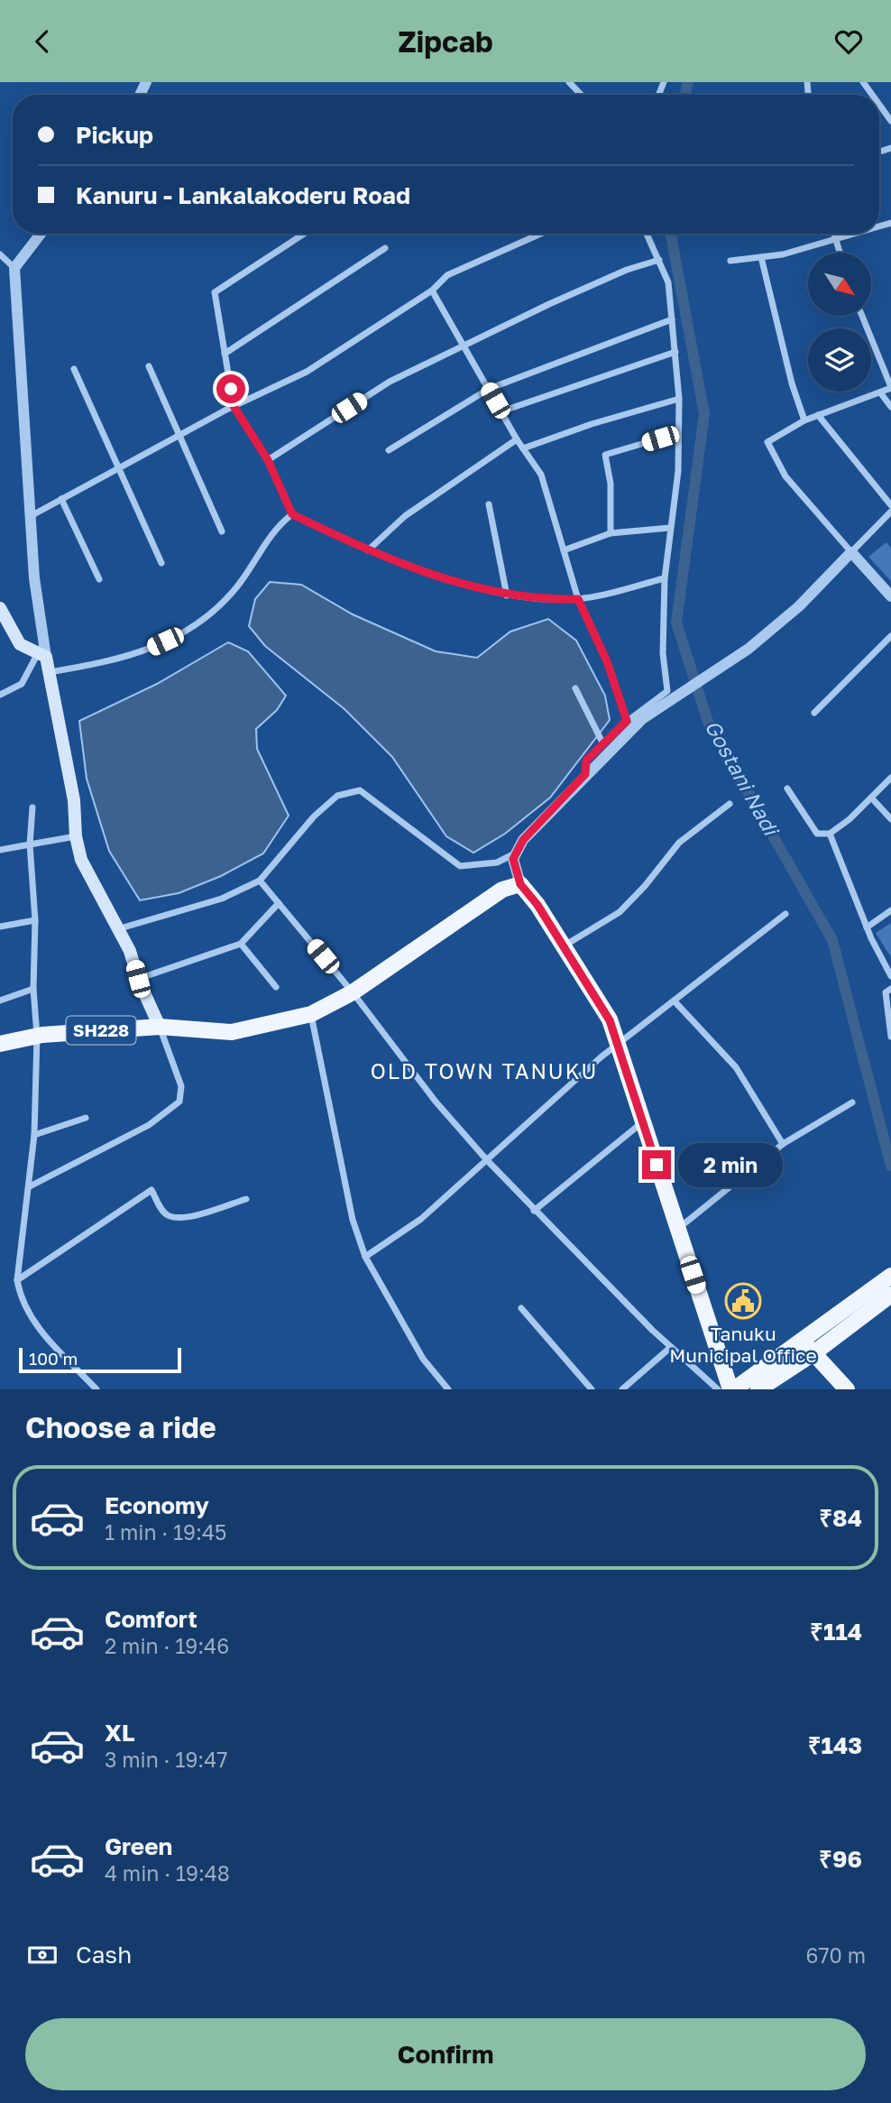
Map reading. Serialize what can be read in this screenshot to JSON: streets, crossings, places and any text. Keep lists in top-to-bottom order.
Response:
{
  "streets": {
    "main road": ["SH228"]
  },
  "districts": ["OLD TOWN TANUKU"],
  "water": ["Gostani Nadi"],
  "places": {
    "public building": ["Tanuku Municipal Office"]
  },
  "scale_bar": "100 m",
  "north": "bottom right",
  "page": {
    "header": "Zipcab",
    "banner": ["Pickup", "Kanuru - Lankalakoderu Road"],
    "bubble": "2 min",
    "scale": "100 m",
    "heading": "Choose a ride",
    "list": [
      {
        "name": "Economy",
        "note": "1 min · 19:45",
        "value": "₹84"
      },
      {
        "name": "Comfort",
        "note": "2 min · 19:46",
        "value": "₹114"
      },
      {
        "name": "XL",
        "note": "3 min · 19:47",
        "value": "₹143"
      },
      {
        "name": "Green",
        "note": "4 min · 19:48",
        "value": "₹96"
      }
    ],
    "pay": ["Cash", "670 m"],
    "buttons": "Confirm"
  }
}
